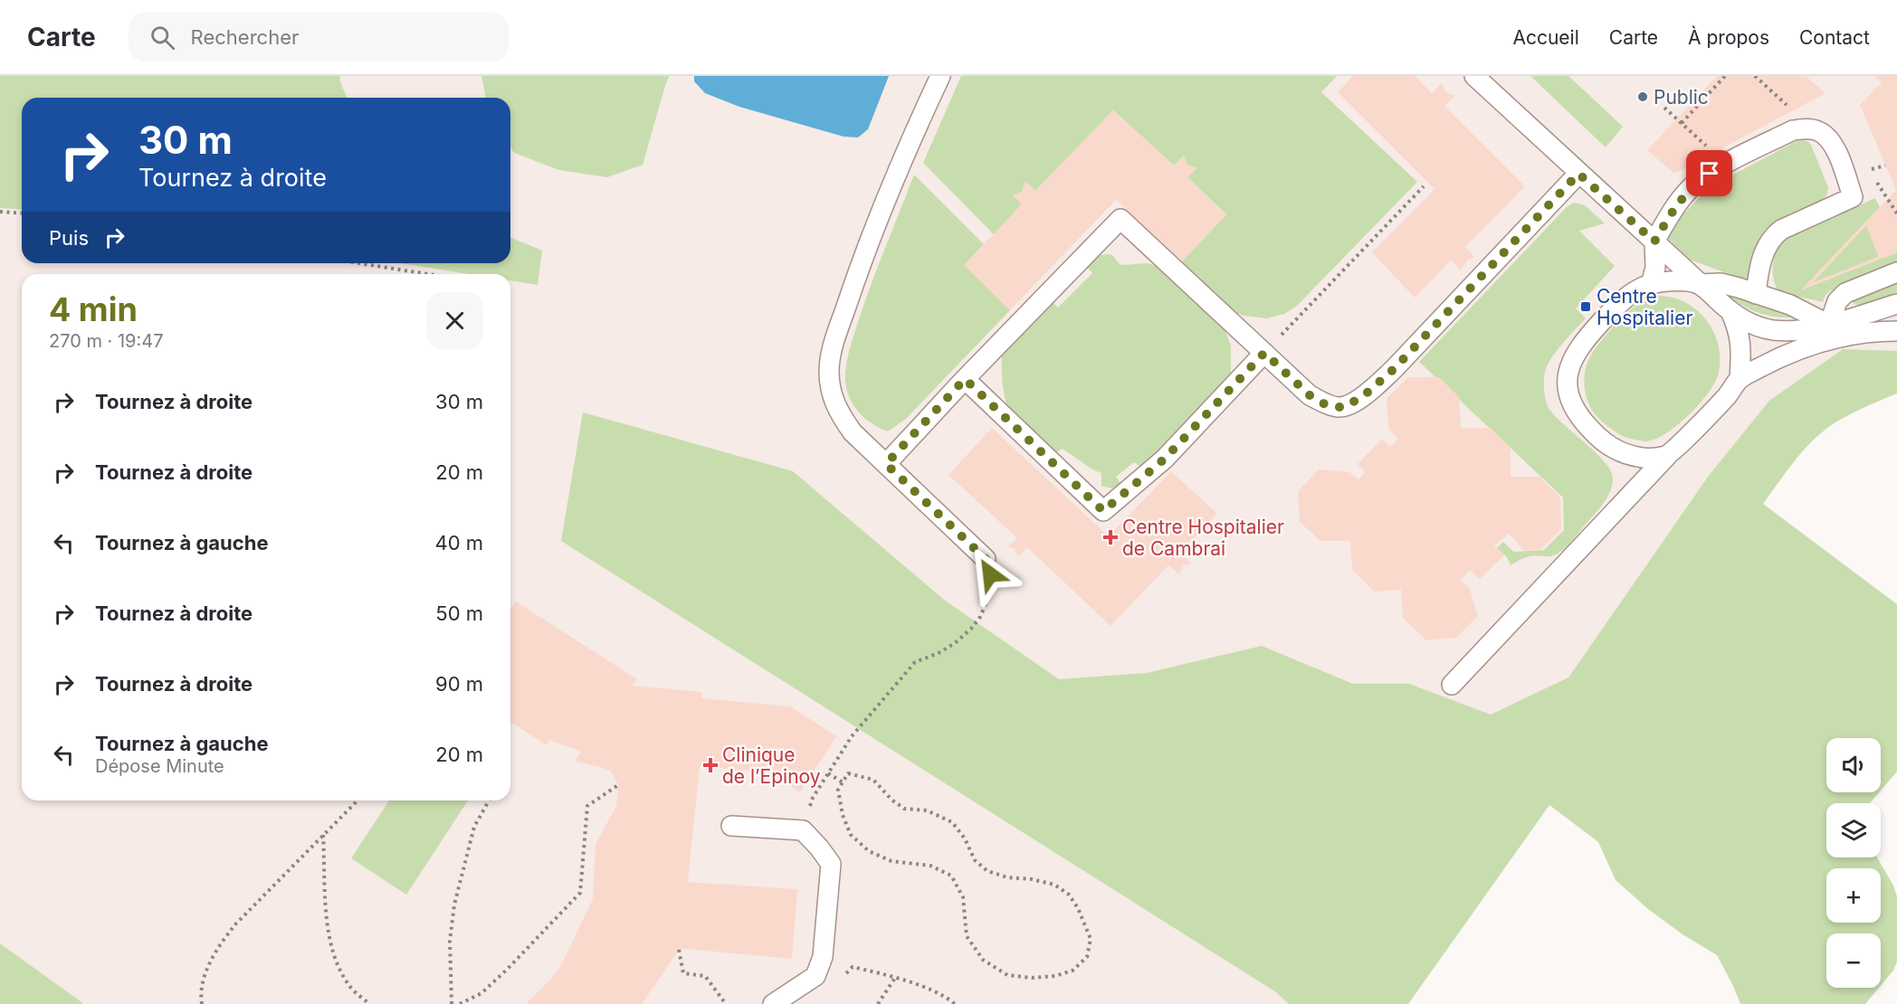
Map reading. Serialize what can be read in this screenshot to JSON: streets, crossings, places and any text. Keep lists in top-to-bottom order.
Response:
{
  "places": {
    "other": ["Public"],
    "transit": ["Centre Hospitalier"],
    "health": ["Centre Hospitalier de Cambrai", "Clinique de l’Epinoy"]
  },
  "page": {
    "header": "Carte",
    "search": "Rechercher",
    "nav": [
      "Accueil",
      "Carte",
      "À propos",
      "Contact"
    ],
    "turn": ["30 m", "Tournez à droite"],
    "then": "Puis",
    "heading": ["4 min", "270 m · 19:47"],
    "list": [
      {
        "name": "Tournez à droite",
        "value": "30 m"
      },
      {
        "name": "Tournez à droite",
        "value": "20 m"
      },
      {
        "name": "Tournez à gauche",
        "value": "40 m"
      },
      {
        "name": "Tournez à droite",
        "value": "50 m"
      },
      {
        "name": "Tournez à droite",
        "value": "90 m"
      },
      {
        "name": "Tournez à gauche",
        "note": "Dépose Minute",
        "value": "20 m"
      }
    ],
    "map_buttons": ["+", "−"]
  }
}
